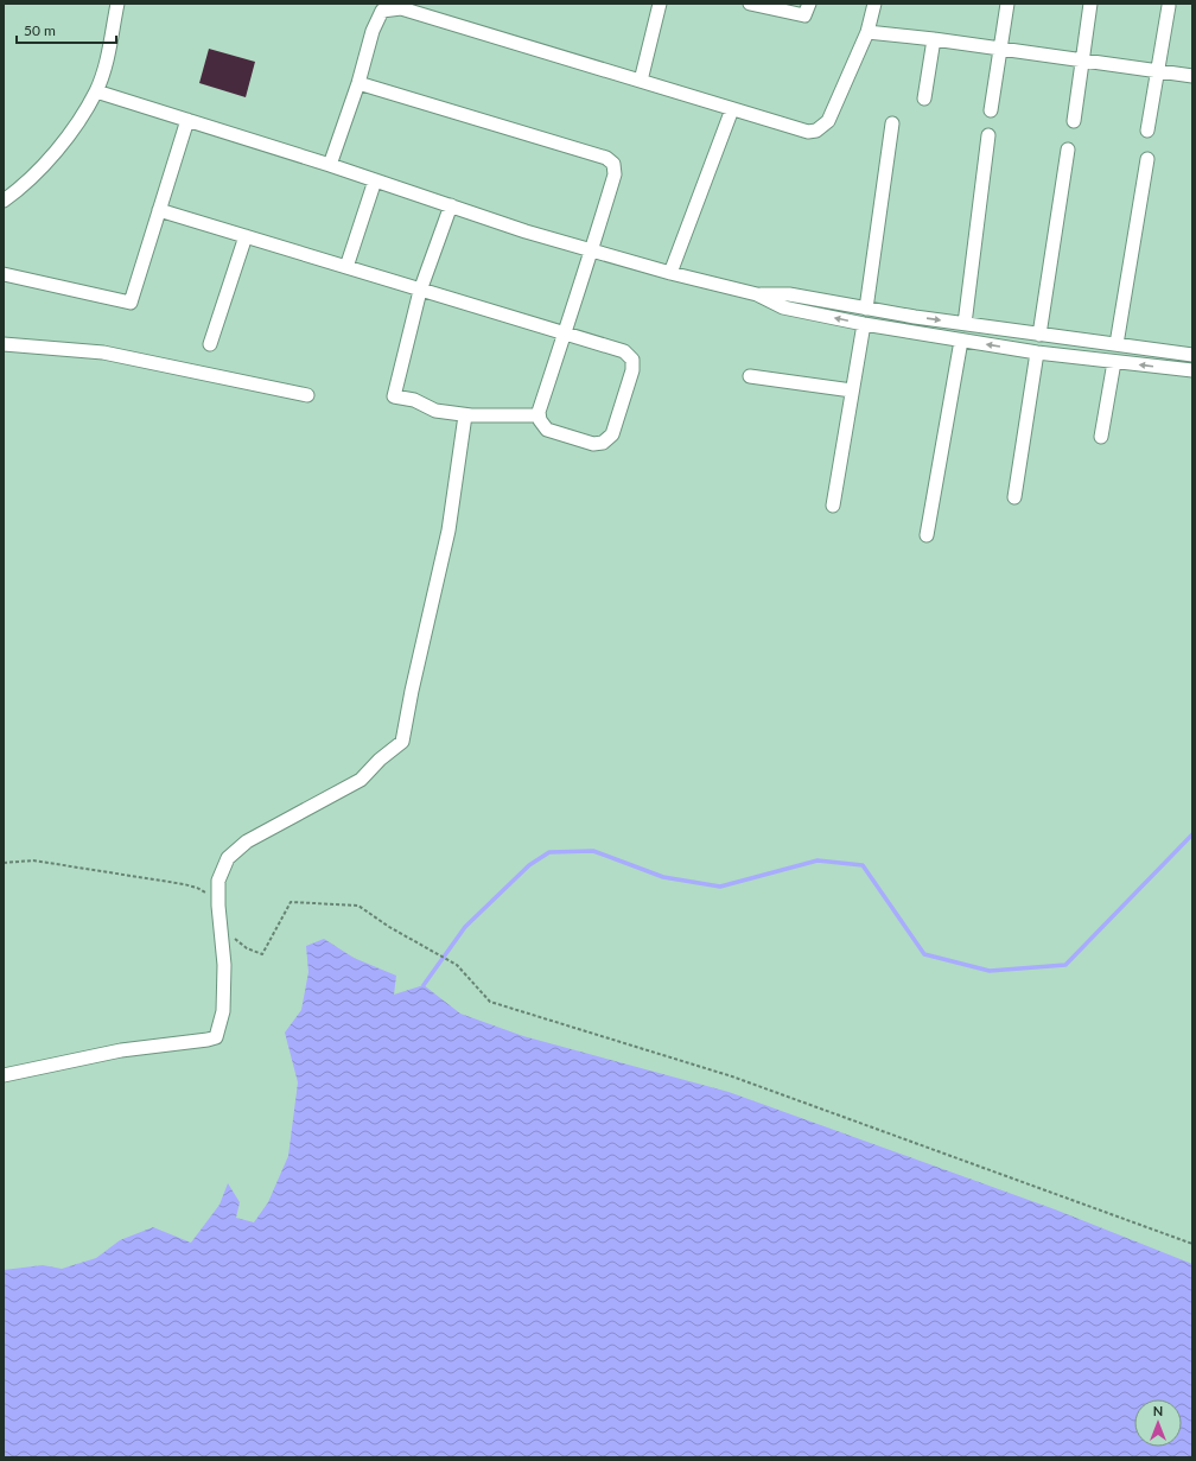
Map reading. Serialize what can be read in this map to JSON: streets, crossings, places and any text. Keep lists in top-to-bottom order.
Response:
{
  "scale_bar": "50 m",
  "north": "top"
}
